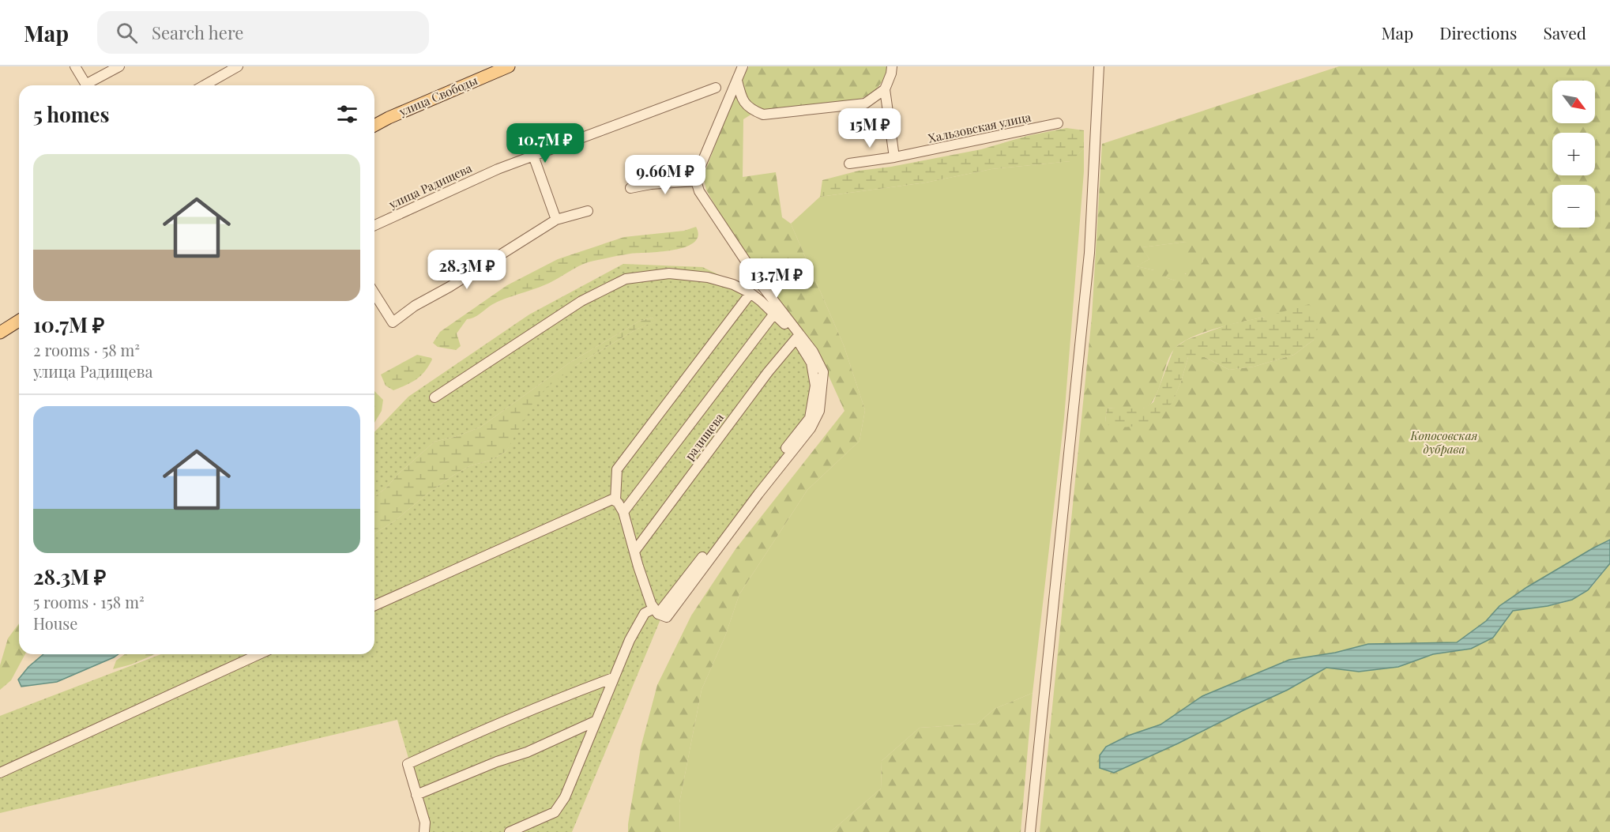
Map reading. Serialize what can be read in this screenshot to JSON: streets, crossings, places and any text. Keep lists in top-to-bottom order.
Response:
{
  "streets": {
    "main road": ["улица Свободы"],
    "street": ["Хальзовская улица", "улица Радищева", "радищева"]
  },
  "parks": ["Копосовская дубрава"],
  "north": "bottom right",
  "page": {
    "header": "Map",
    "search": "Search here",
    "nav": ["Map", "Directions", "Saved"],
    "map_buttons": ["+", "−"],
    "heading": "5 homes",
    "price": [
      "15M ₽",
      "10.7M ₽",
      "9.66M ₽",
      "28.3M ₽",
      "13.7M ₽"
    ],
    "list": [
      {
        "name": "10.7M ₽",
        "note": "2 rooms · 58 m² · улица Радищева"
      },
      {
        "name": "28.3M ₽",
        "note": "5 rooms · 158 m² · House"
      }
    ]
  }
}
